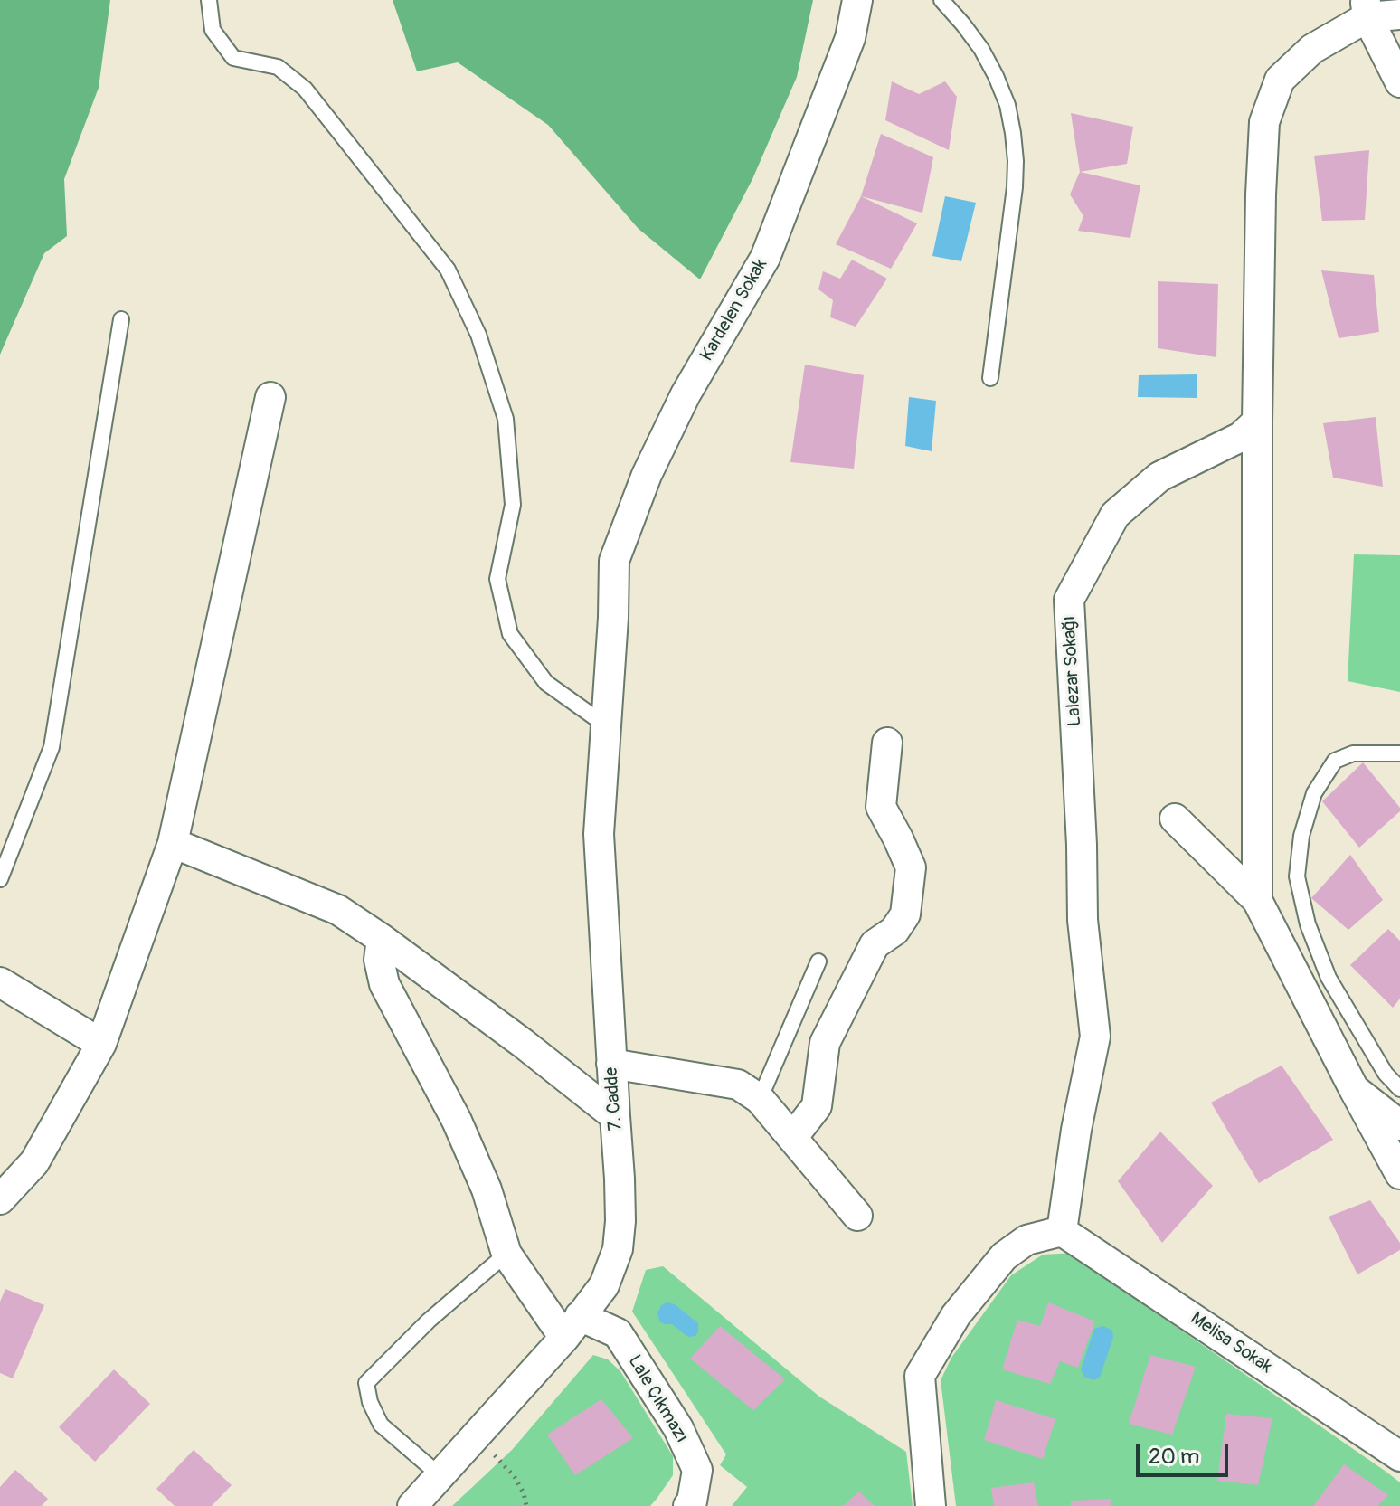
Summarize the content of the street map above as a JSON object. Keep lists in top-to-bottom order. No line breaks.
{"streets":{"street":["Kardelen Sokak","Lalezar Sokağı","7. Cadde","Melisa Sokak","Lale Çıkmazı"]},"crossings":[["Kardelen Sokak","7. Cadde"],["Lalezar Sokağı","Melisa Sokak"],["7. Cadde","Lale Çıkmazı"]],"scale_bar":"20 m"}
